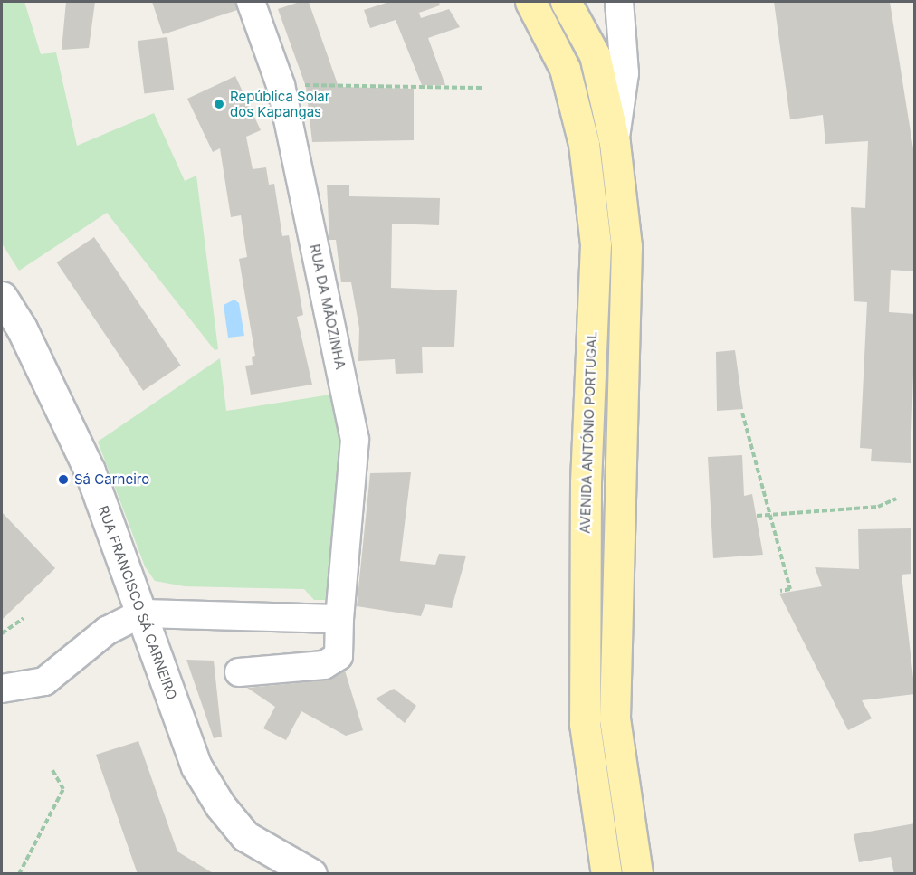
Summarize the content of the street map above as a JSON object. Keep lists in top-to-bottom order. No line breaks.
{"streets":{"main road":["AVENIDA ANTÓNIO PORTUGAL"],"street":["RUA DA MÃOZINHA","RUA FRANCISCO SÁ CARNEIRO"]},"places":["República Solar dos Kapangas","Sá Carneiro"]}
